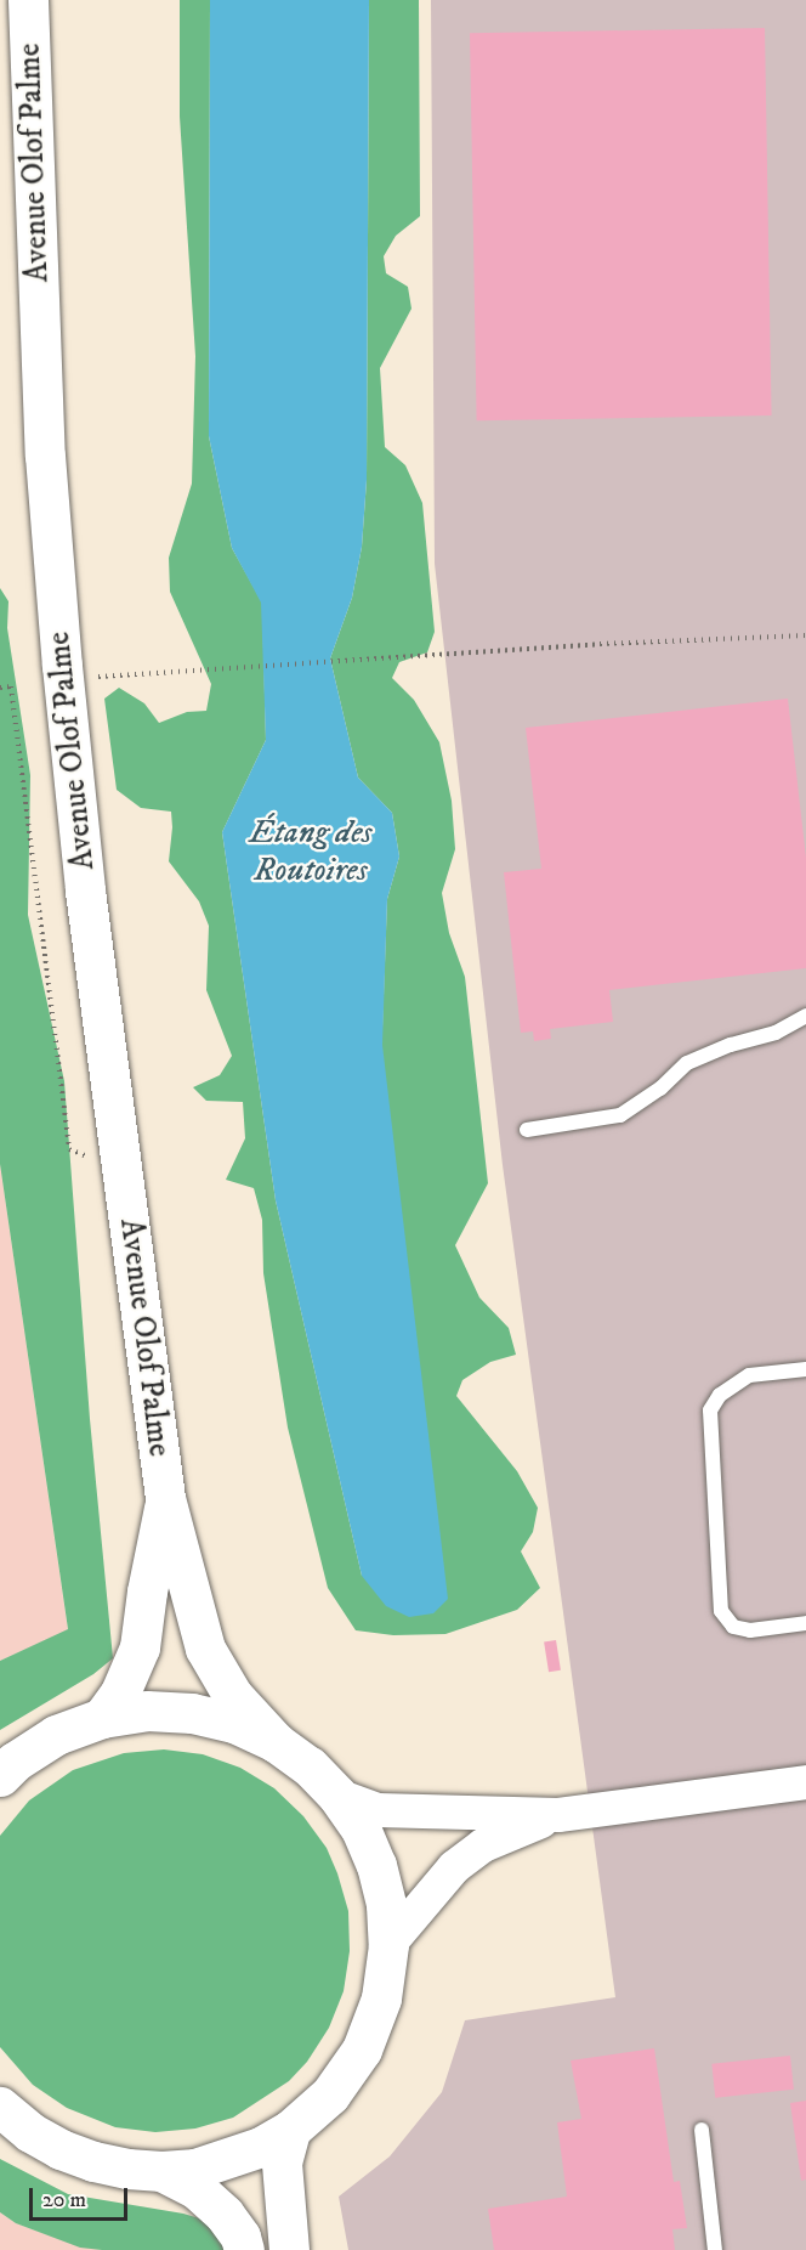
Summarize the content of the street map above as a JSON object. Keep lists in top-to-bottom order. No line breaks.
{"streets":{"main road":["Avenue Olof Palme"]},"water":["Étang des Routoires"],"scale_bar":"20 m"}
